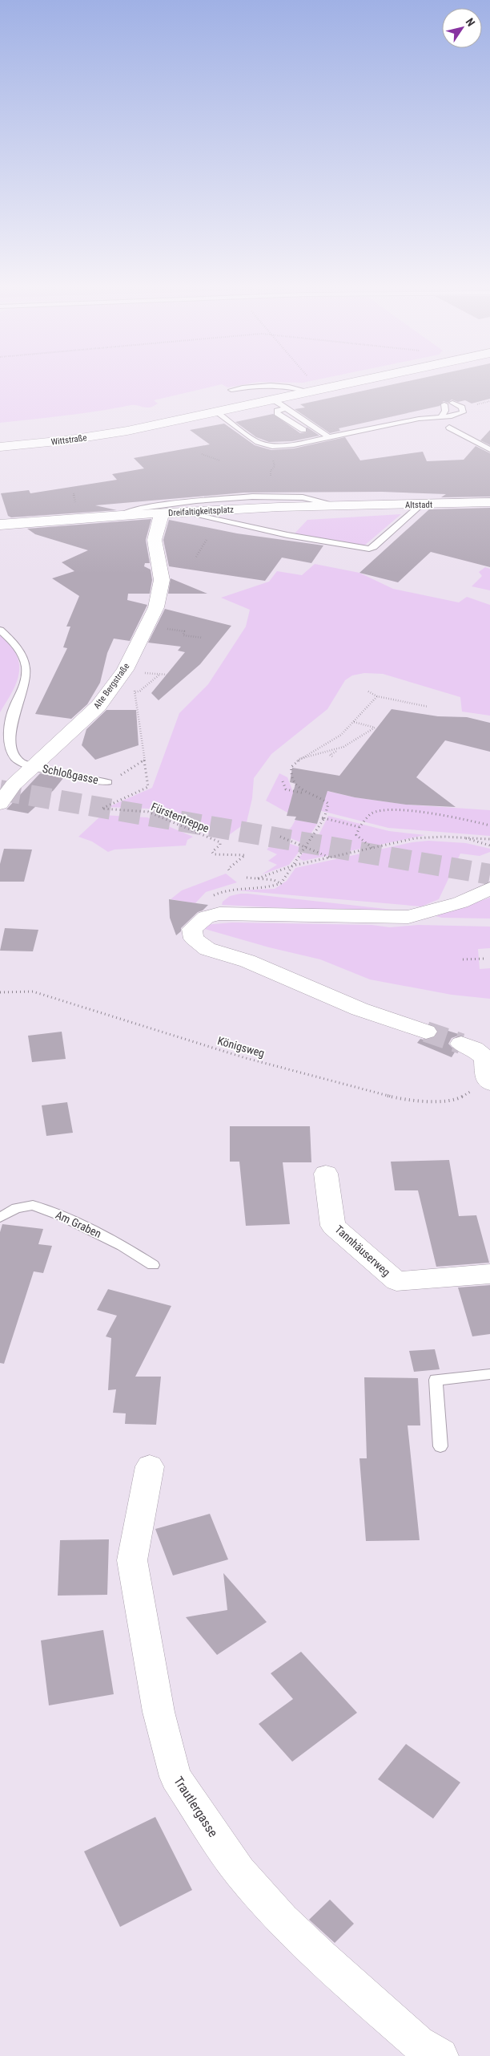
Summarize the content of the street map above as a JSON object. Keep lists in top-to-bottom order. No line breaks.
{"streets":{"street":["Wittstraße","Altstadt","Dreifaltigkeitsplatz","Alte Bergstraße","Tannhäuserweg","Trautlergasse"],"lane":["Schloßgasse","Am Graben"],"path":["Fürstentreppe","Königsweg"]},"crossings":[["Altstadt","Dreifaltigkeitsplatz"],["Dreifaltigkeitsplatz","Alte Bergstraße"],["Alte Bergstraße","Schloßgasse"]],"north":"top right"}
